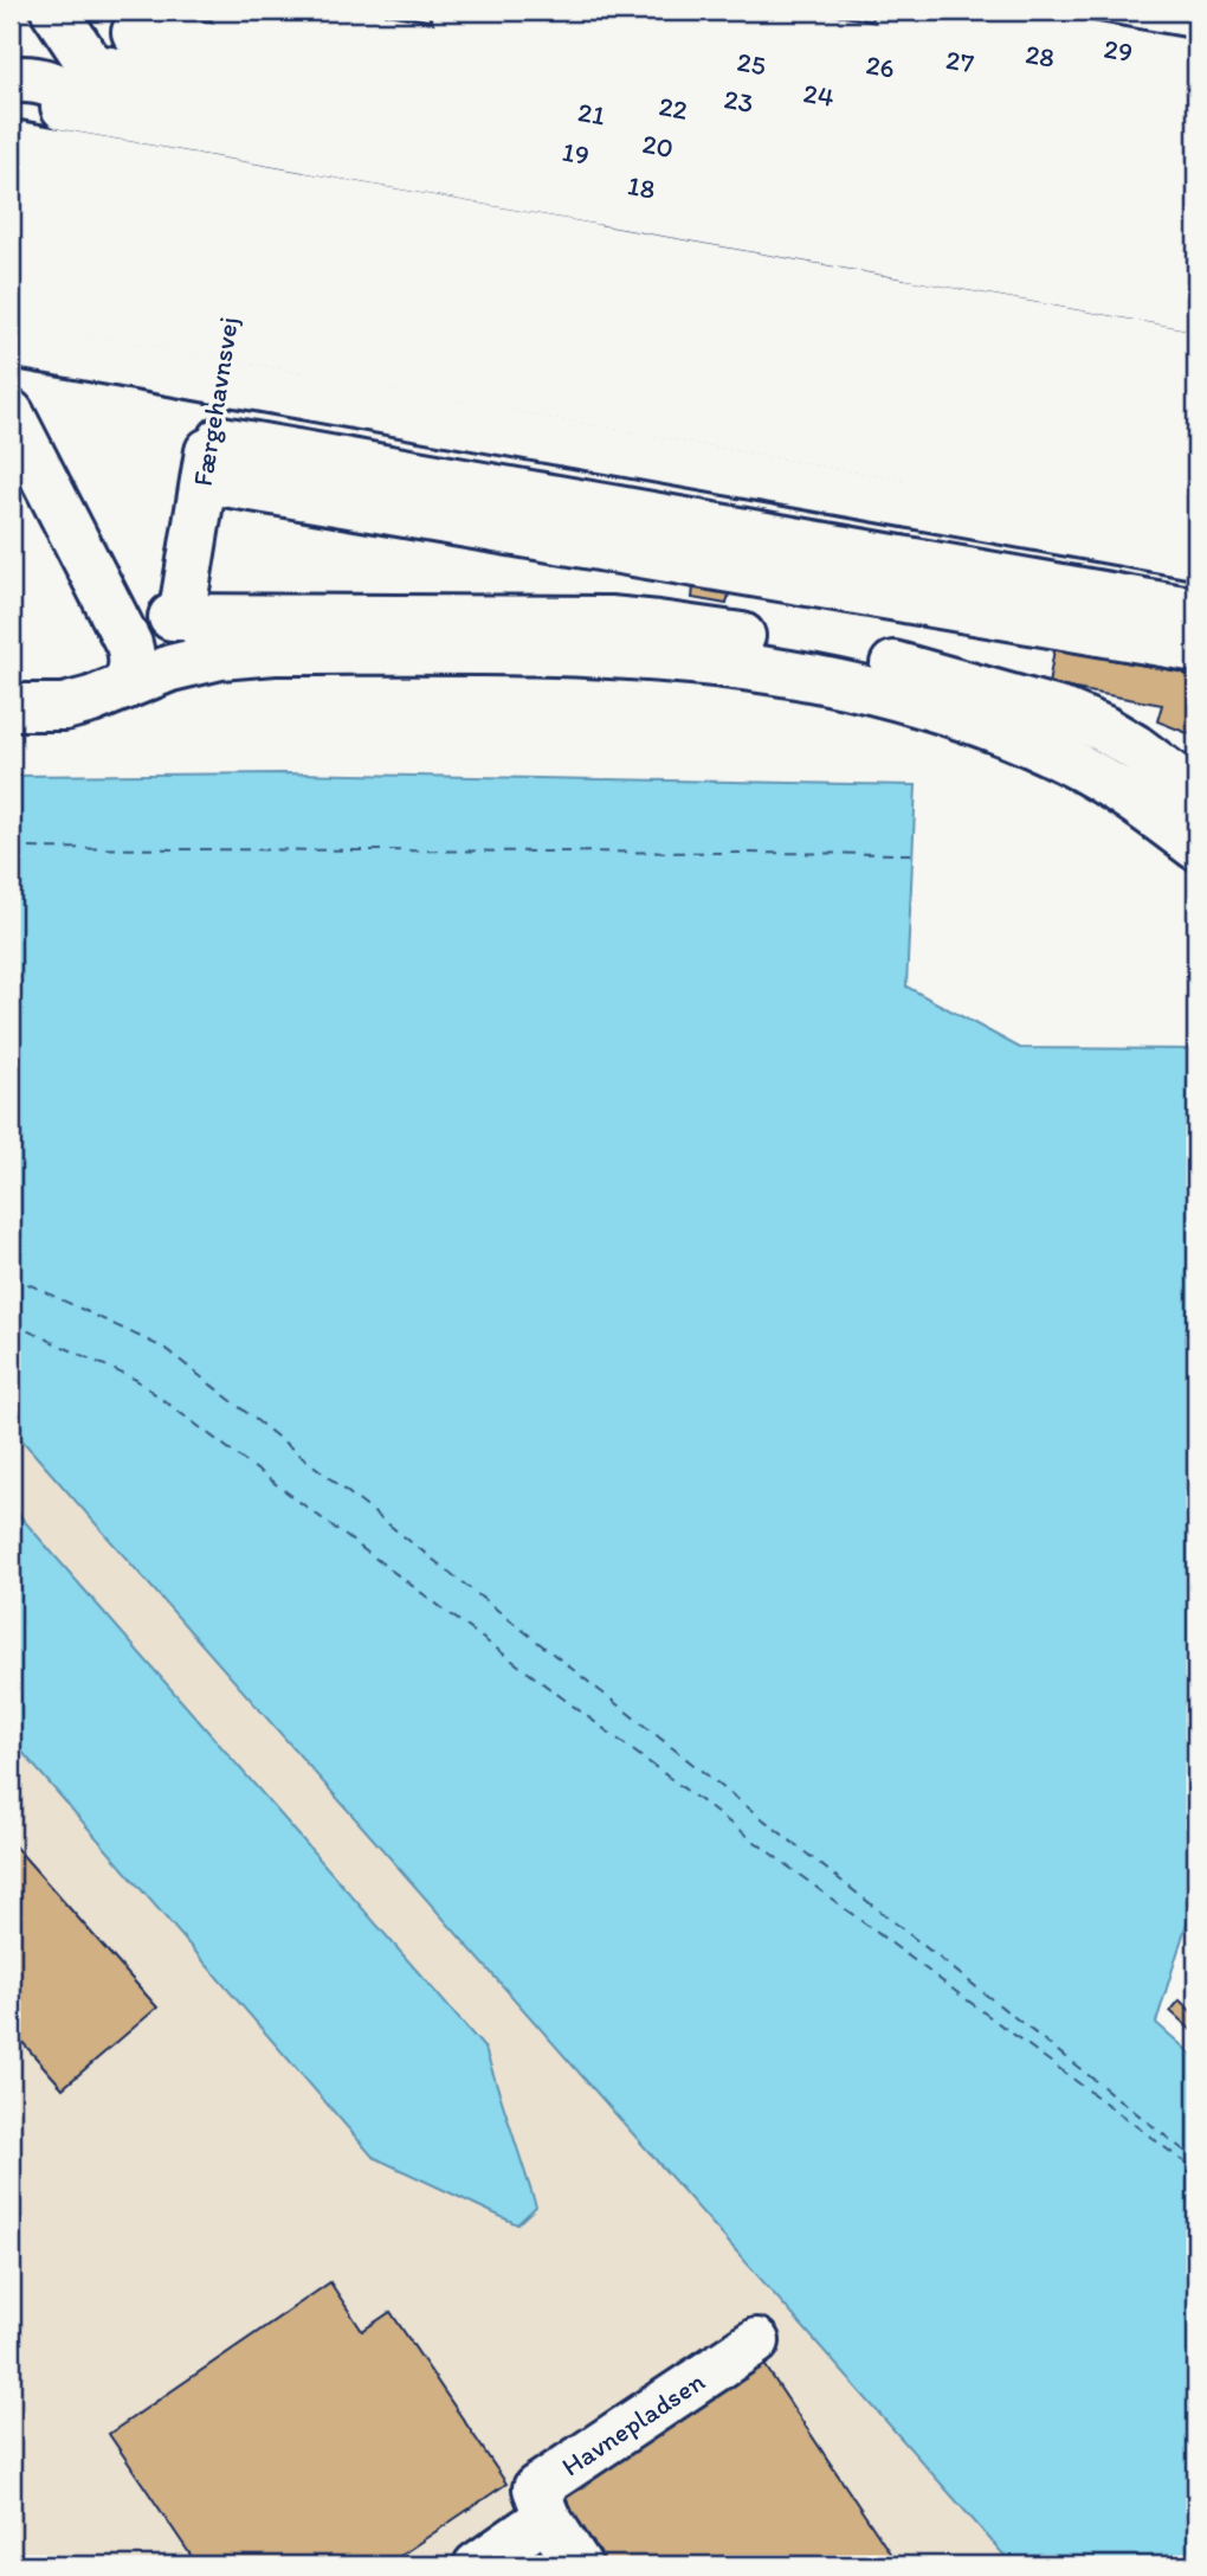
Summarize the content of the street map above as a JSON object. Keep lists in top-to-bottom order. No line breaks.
{"streets":{"street":["29","28","27","25","26","24","23","22","21","20","19","18","Færgehavnsvej","Havnepladsen"]},"crossings":[["22","21"],["22","20"],["22","19"],["22","18"],["22","Færgehavnsvej"],["21","20"],["21","19"],["21","18"],["21","Færgehavnsvej"],["20","19"],["20","18"],["20","Færgehavnsvej"],["19","18"],["19","Færgehavnsvej"],["18","Færgehavnsvej"]]}
